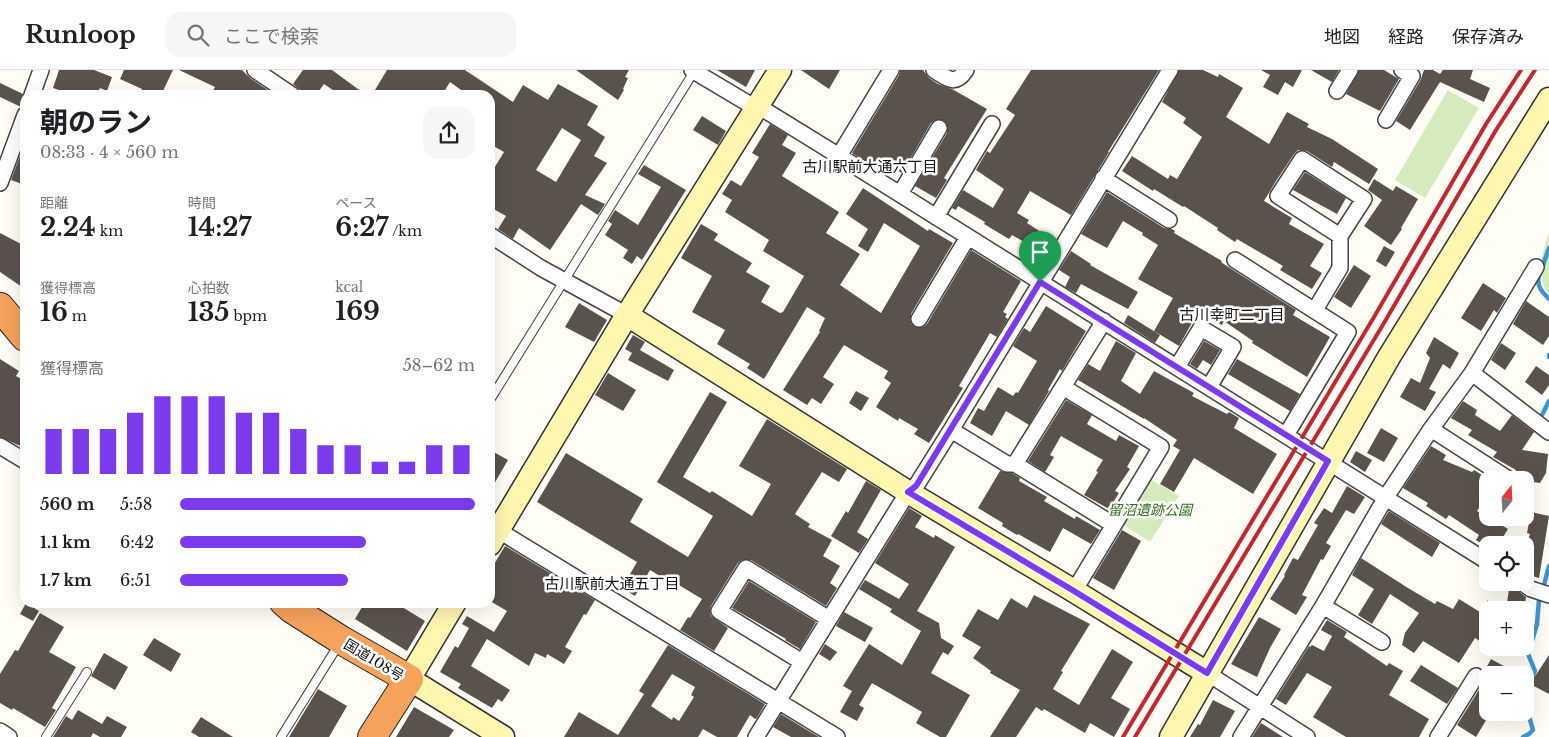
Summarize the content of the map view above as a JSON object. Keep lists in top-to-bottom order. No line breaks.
{"streets":{"highway":["国道108号"]},"districts":["古川駅前大通六丁目","古川幸町二丁目","古川駅前大通五丁目"],"parks":["留沼遺跡公園"],"north":"top","page":{"header":"Runloop","search":"ここで検索","nav":["地図","経路","保存済み"],"heading":["朝のラン","08:33 · 4 × 560 m"],"stats":[["距離","2.24 km"],["時間","14:27"],["ペース","6:27 /km"],["獲得標高","16 m"],["心拍数","135 bpm"],["kcal","169"]],"chart":["獲得標高","58–62 m"],"map_buttons":["+","−"],"list":[{"name":"560 m","note":"5:58"},{"name":"1.1 km","note":"6:42"},{"name":"1.7 km","note":"6:51"}]}}
